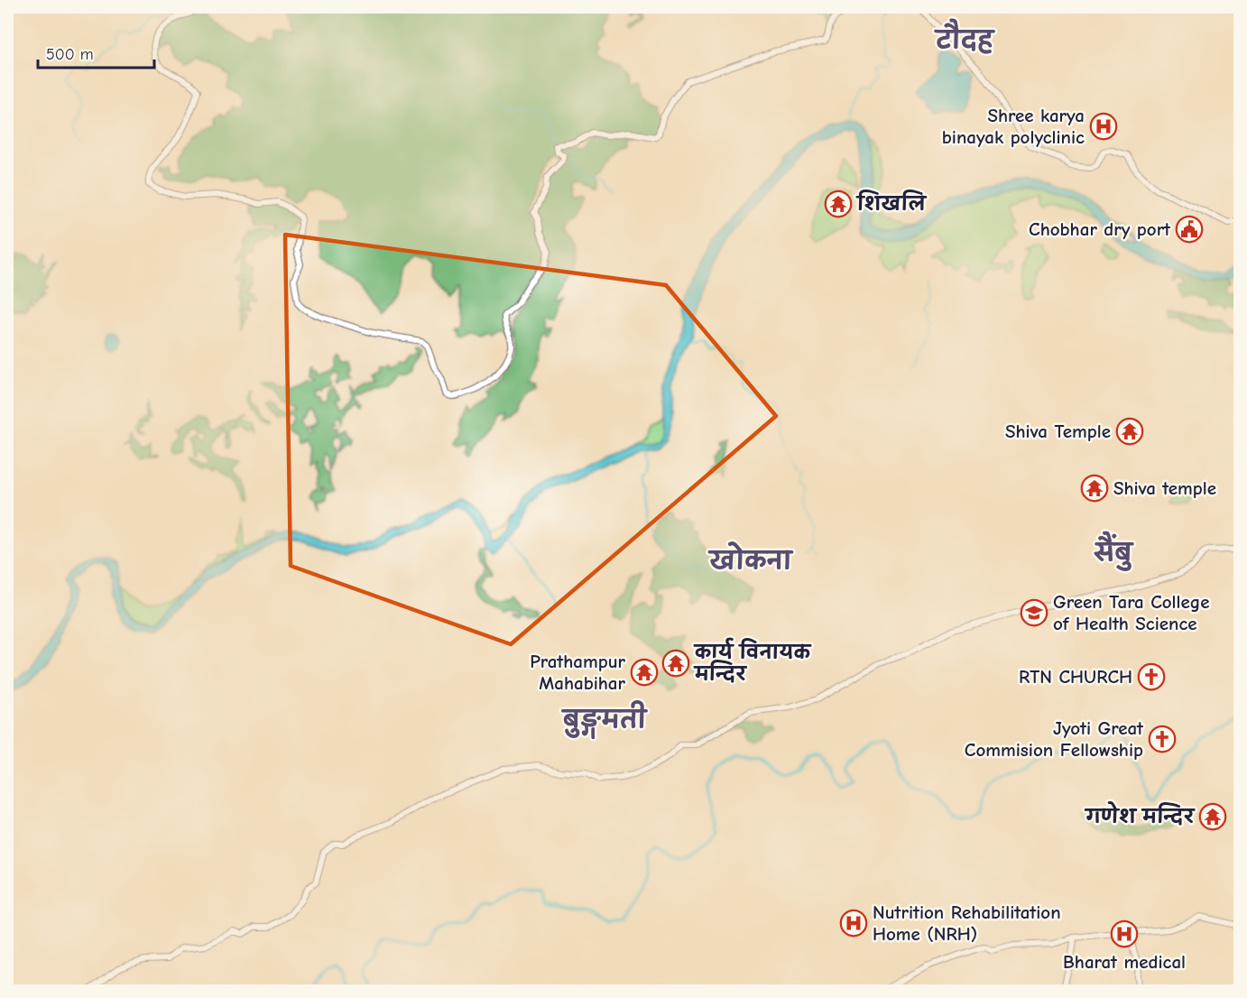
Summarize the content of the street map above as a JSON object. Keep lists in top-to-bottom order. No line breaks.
{"districts":["टौदह","सैंबु","खोकना","बुङ्गमती"],"places":{"hospital":["Shree karya binayak polyclinic","Nutrition Rehabilitation Home (NRH)","Bharat medical"],"temple":["शिखलि","Shiva Temple","Shiva temple","कार्य विनायक मन्दिर","Prathampur Mahabihar","गणेश मन्दिर"],"public building":["Chobhar dry port"],"school or university":["Green Tara College of Health Science"],"church":["RTN CHURCH","Jyoti Great Commision Fellowship"]},"scale_bar":"500 m"}
